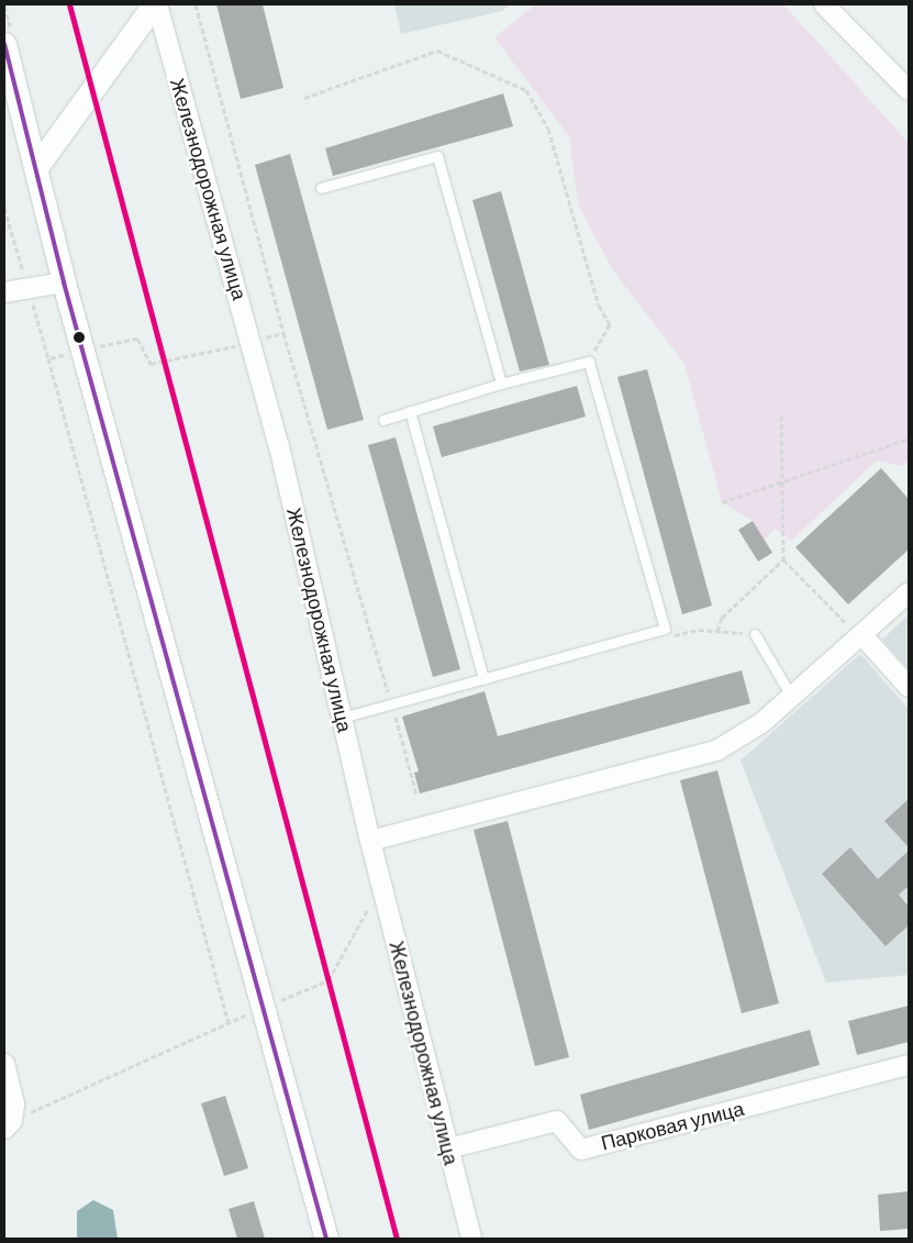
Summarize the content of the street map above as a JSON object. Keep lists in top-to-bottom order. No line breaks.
{"streets":{"street":["Железнодорожная улица","Парковая улица"]},"crossings":[["Железнодорожная улица","Парковая улица"]]}
